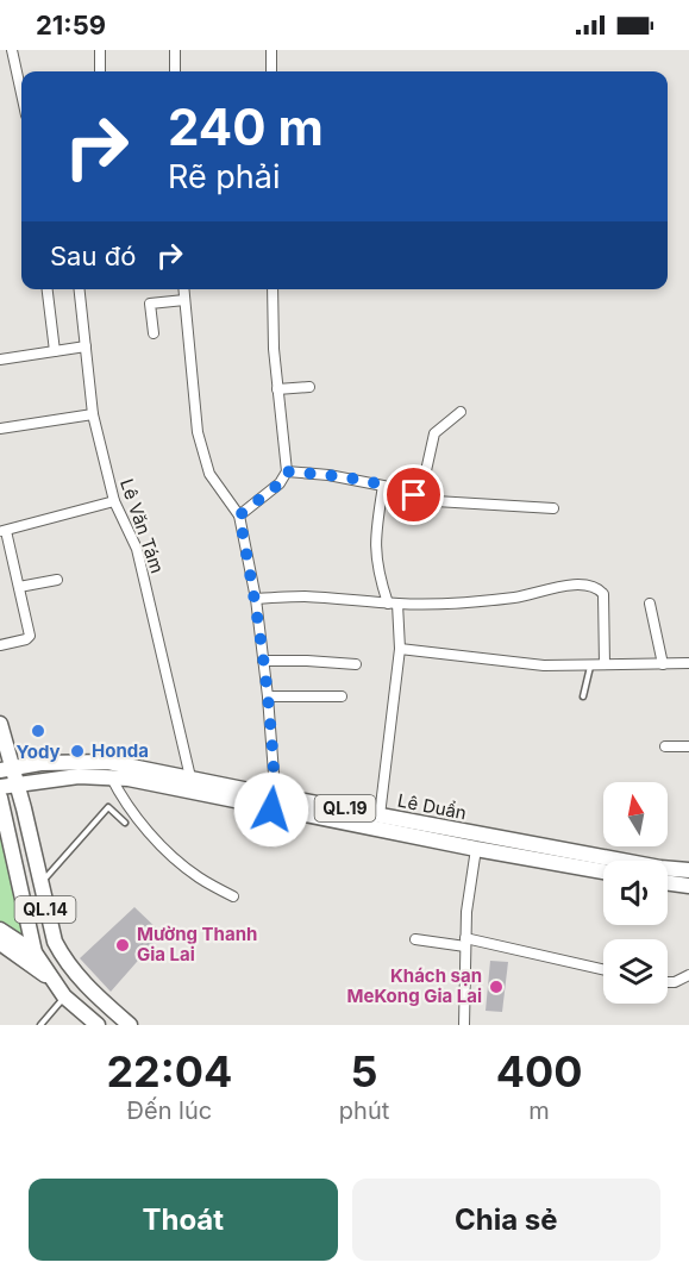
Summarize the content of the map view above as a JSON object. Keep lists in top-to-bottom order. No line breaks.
{"streets":{"main road":["Lê Duẩn","QL.19","QL.14"],"street":["Lê Văn Tám"]},"crossings":[["Lê Văn Tám","Lê Duẩn"],["Lê Duẩn","QL.14"]],"places":["Yody","Honda","Mường Thanh Gia Lai","Khách sạn MeKong Gia Lai"],"north":"top","page":{"status":"21:59","turn":["240 m","Rẽ phải"],"then":"Sau đó","eta":["22:04","Đến lúc","5","phút","400","m"],"buttons":["Thoát","Chia sẻ"]}}
